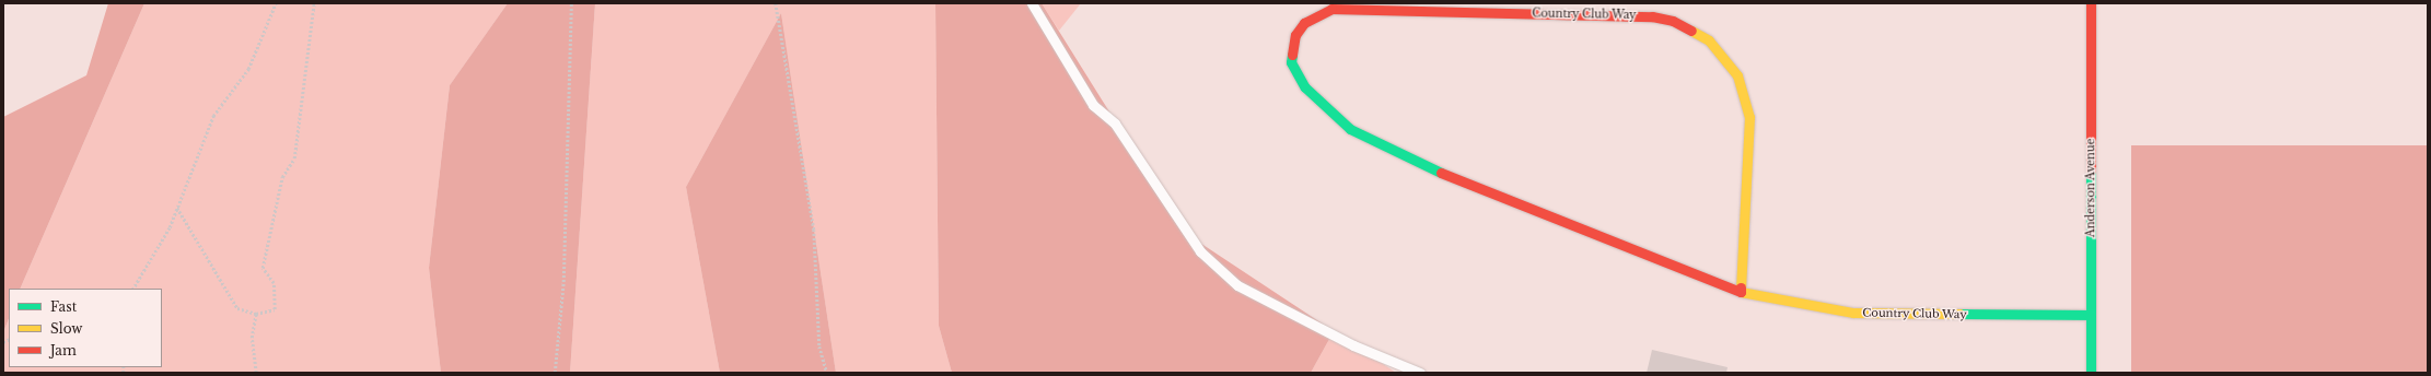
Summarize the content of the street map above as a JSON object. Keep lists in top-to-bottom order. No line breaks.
{"streets":{"street":["Country Club Way","Anderson Avenue"]},"crossings":[["Country Club Way","Anderson Avenue"]],"legend":["Fast","Slow","Jam"]}
